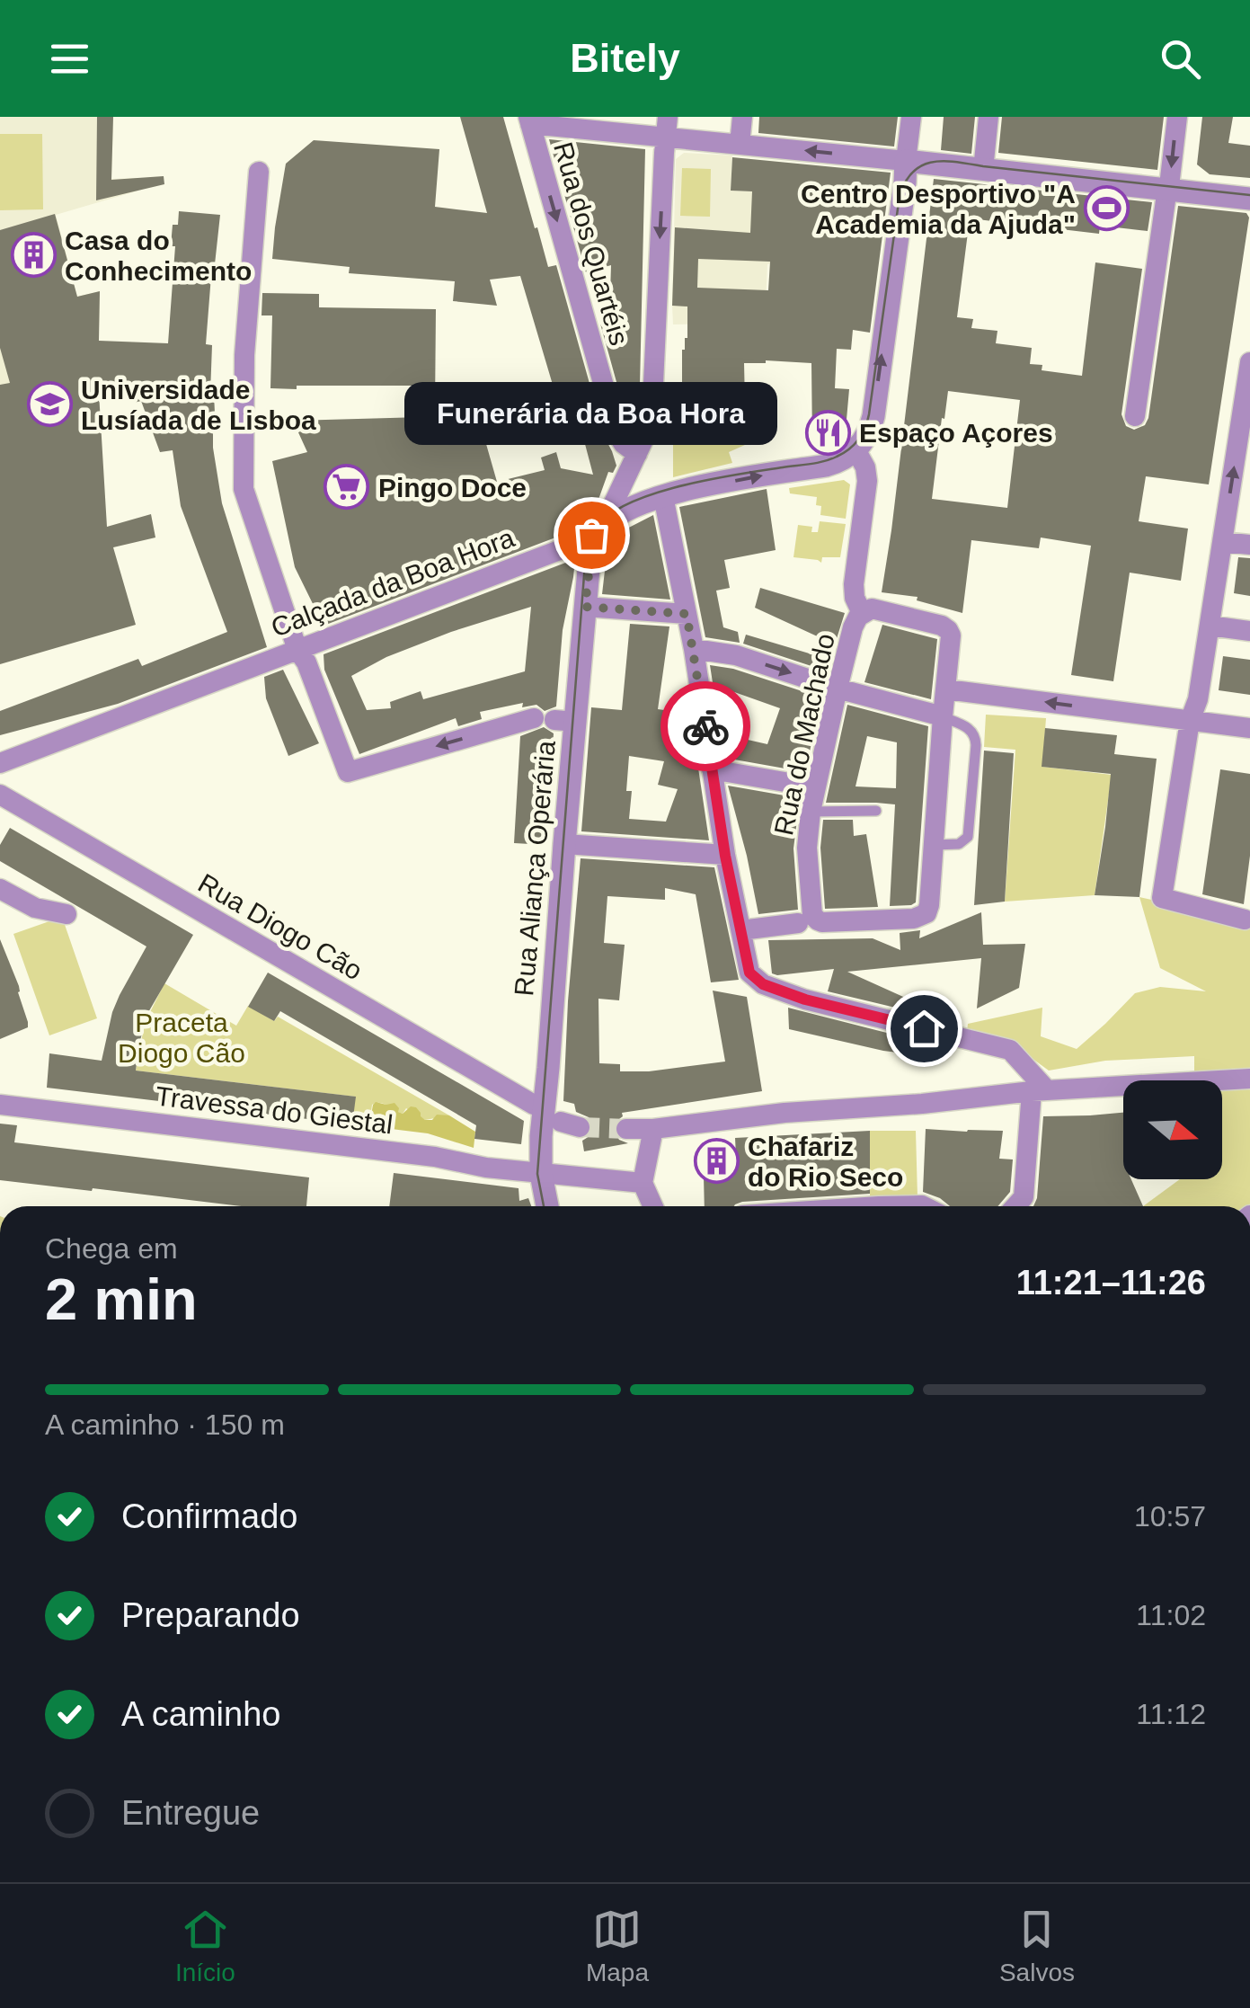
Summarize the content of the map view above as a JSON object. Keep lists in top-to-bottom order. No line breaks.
{"streets":{"street":["Rua dos Quartéis","Calçada da Boa Hora","Rua do Machado","Rua Aliança Operária","Rua Diogo Cão","Travessa do Giestal"]},"crossings":[["Calçada da Boa Hora","Rua Aliança Operária"],["Rua Aliança Operária","Travessa do Giestal"]],"parks":["Praceta Diogo Cão"],"places":{"sports":["Centro Desportivo \"A Academia da Ajuda\""],"building":["Casa do Conhecimento","Chafariz do Rio Seco"],"school or university":["Universidade Lusíada de Lisboa"],"restaurant":["Espaço Açores"],"supermarket":["Pingo Doce"],"other":["Funerária da Boa Hora"]},"north":"right","page":{"header":"Bitely","bubble":"Funerária da Boa Hora","heading":["2 min","Chega em","11:21–11:26"],"bar":"A caminho · 150 m","list":[["Confirmado","10:57"],["Preparando","11:02"],["A caminho","11:12"],"Entregue"],"tabs":["Início","Mapa","Salvos"]}}
